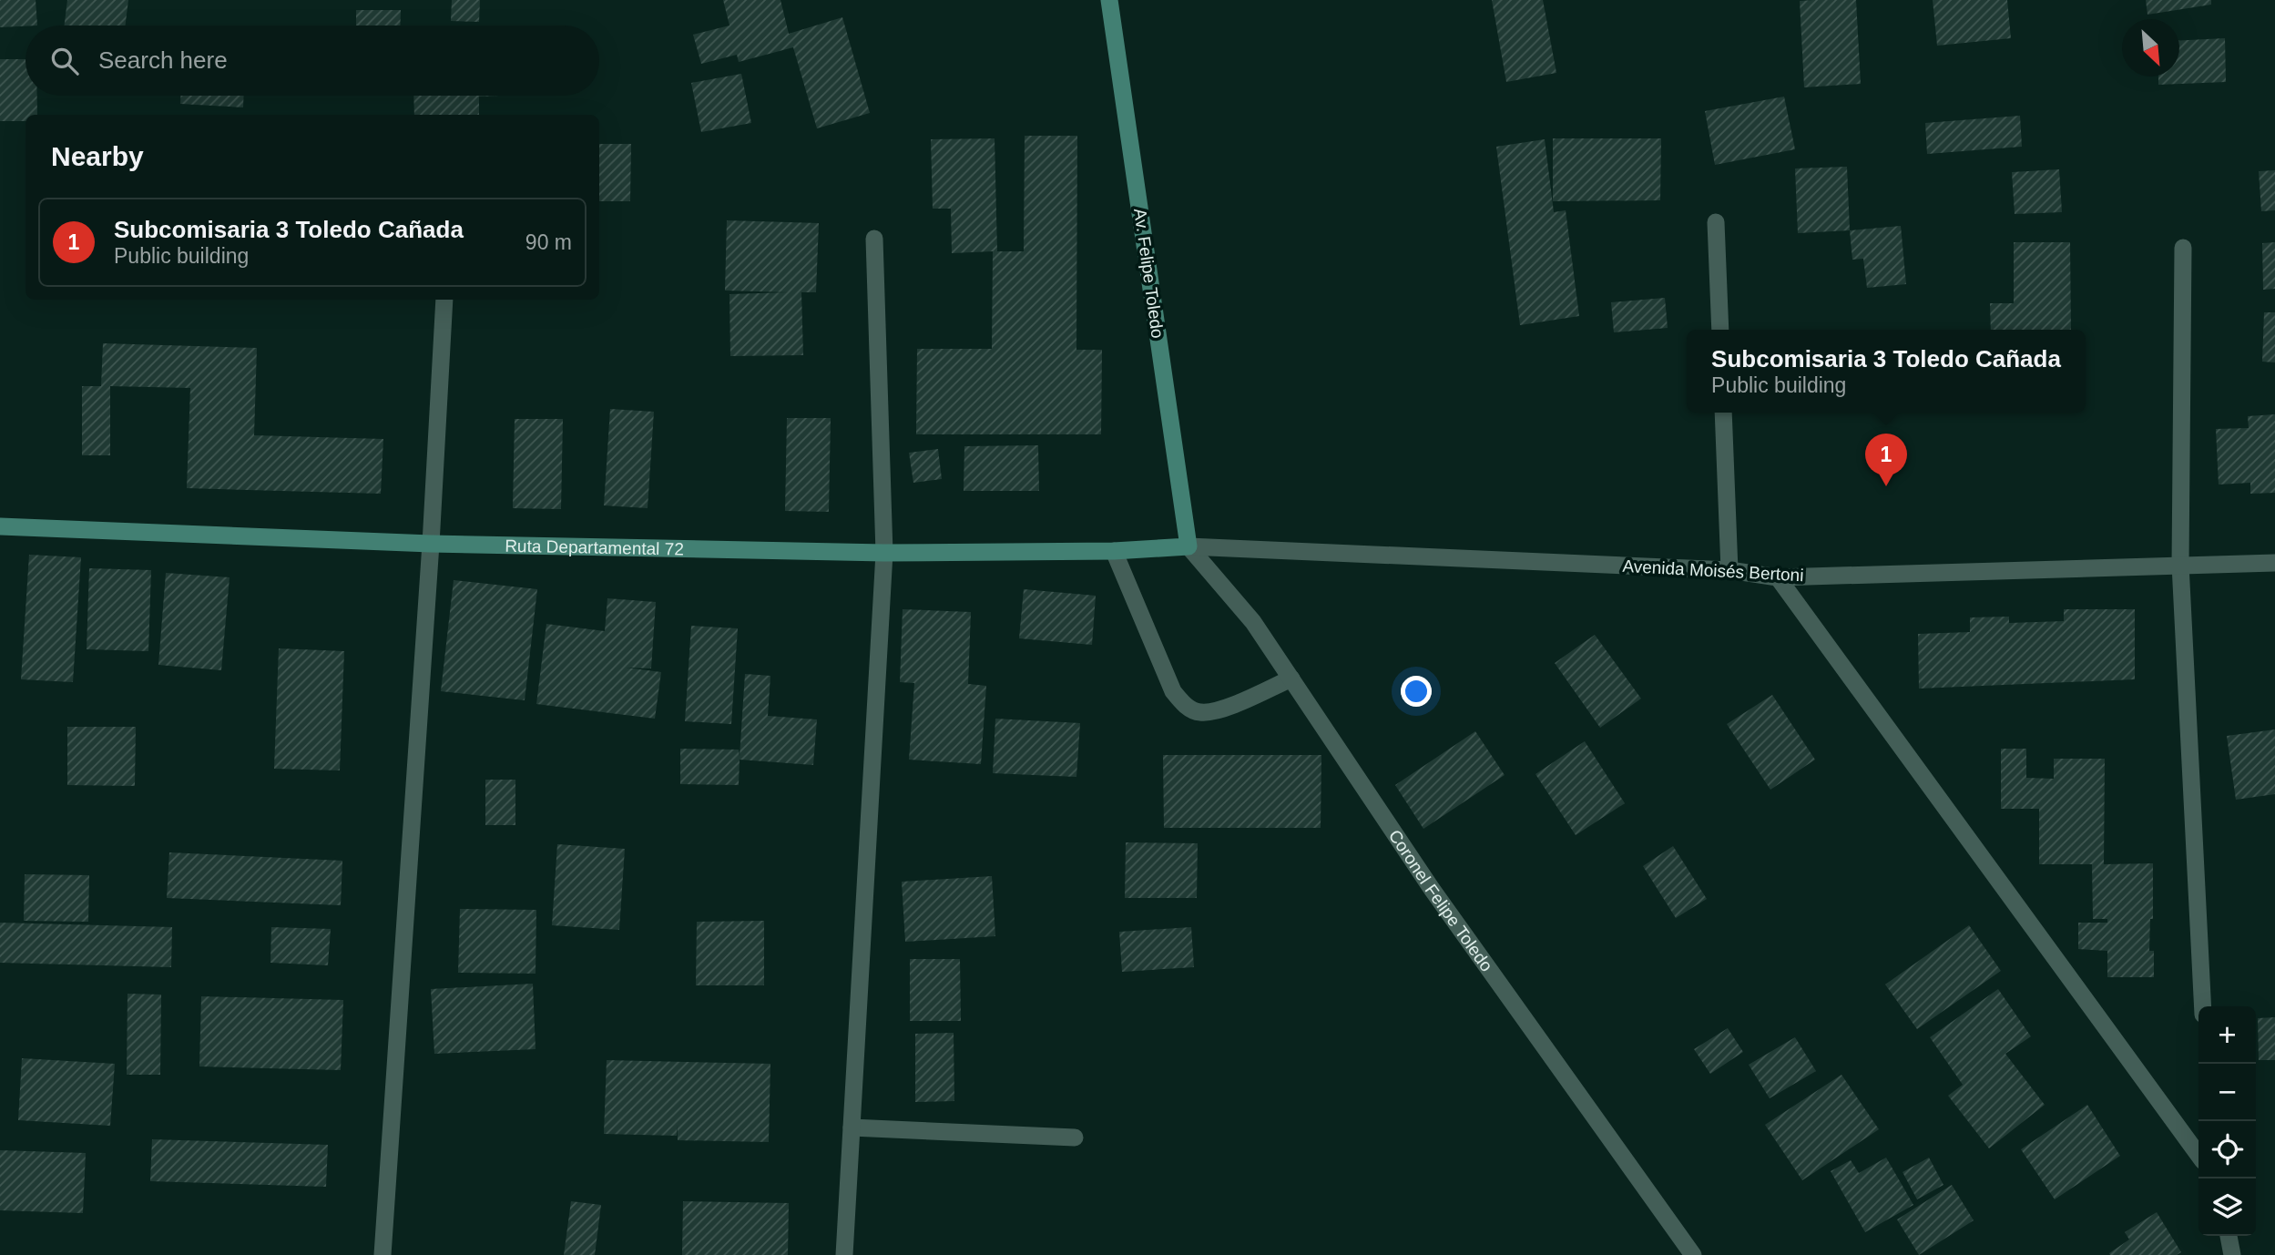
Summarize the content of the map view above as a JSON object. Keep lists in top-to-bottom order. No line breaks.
{"streets":{"main road":["Av. Felipe Toledo","Ruta Departamental 72"],"street":["Avenida Moisés Bertoni","Coronel Felipe Toledo"]},"crossings":[["Av. Felipe Toledo","Ruta Departamental 72"],["Av. Felipe Toledo","Avenida Moisés Bertoni"],["Av. Felipe Toledo","Coronel Felipe Toledo"],["Ruta Departamental 72","Avenida Moisés Bertoni"],["Ruta Departamental 72","Coronel Felipe Toledo"],["Avenida Moisés Bertoni","Coronel Felipe Toledo"]],"north":"bottom right","page":{"search":"Search here","heading":"Nearby","list":[{"mark":"1","name":"Subcomisaria 3 Toledo Cañada","note":"Public building","value":"90 m"}],"popup":["Subcomisaria 3 Toledo Cañada","Public building"],"pins":"1","map_buttons":["+","−"]}}
